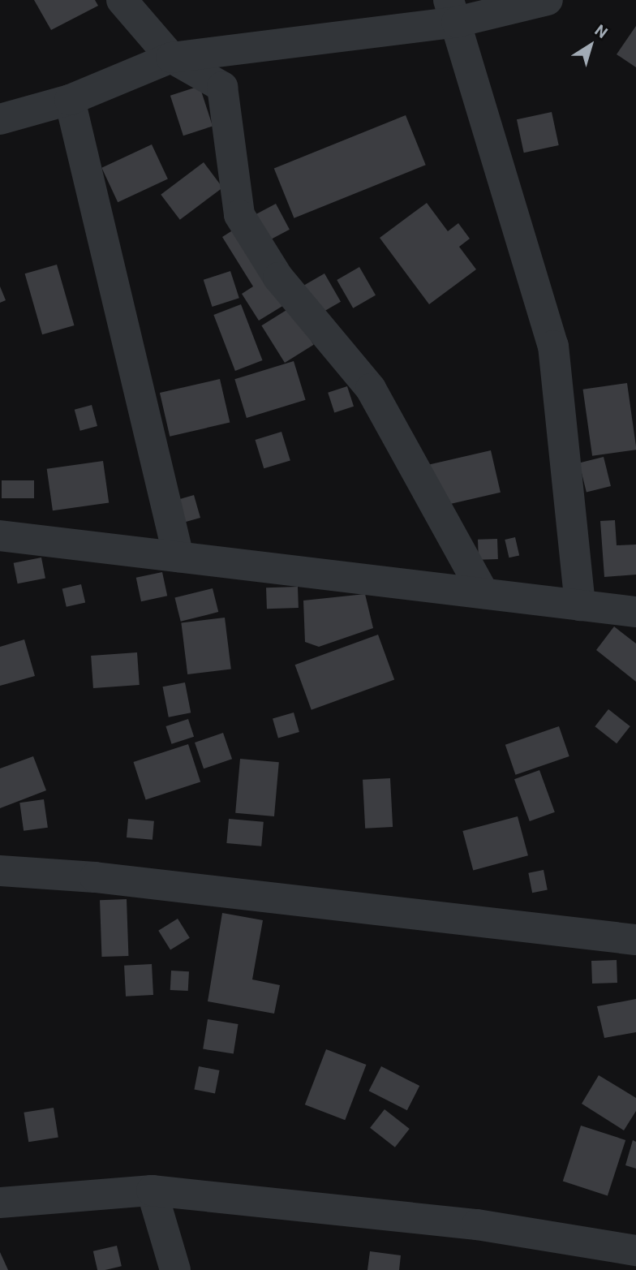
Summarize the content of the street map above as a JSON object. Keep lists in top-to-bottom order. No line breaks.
{"north":"top right"}
